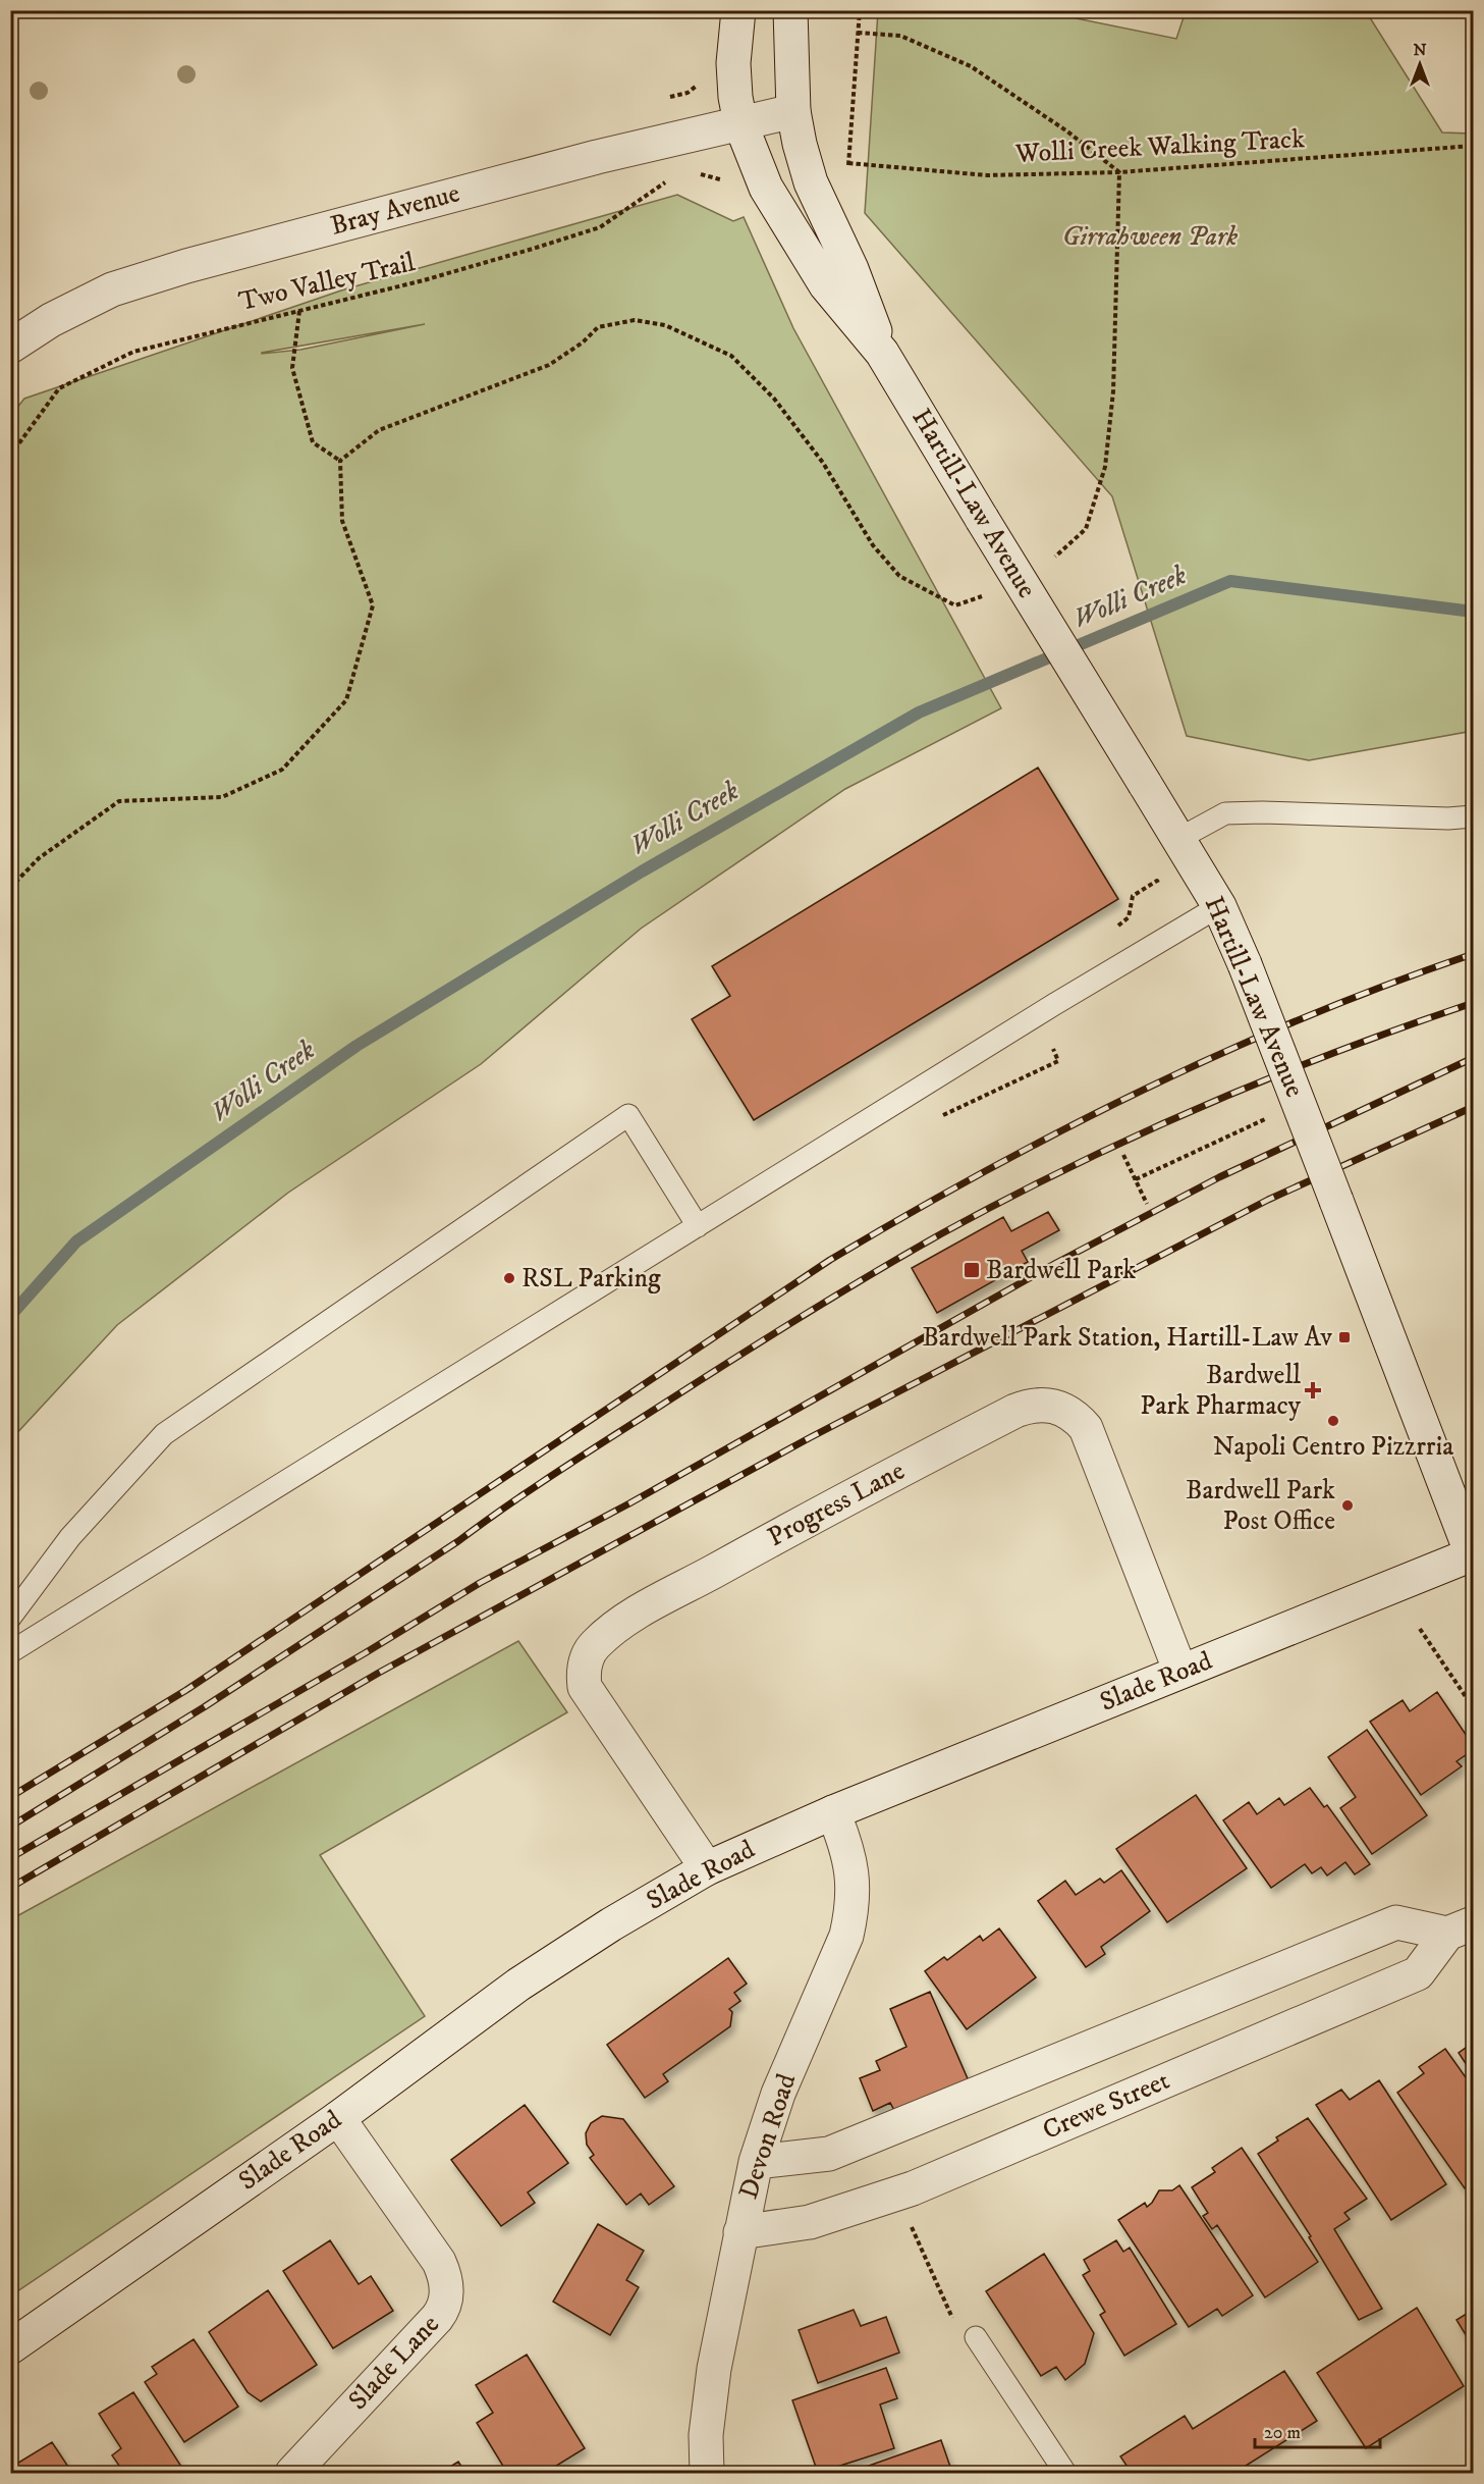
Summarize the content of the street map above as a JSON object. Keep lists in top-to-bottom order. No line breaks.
{"streets":{"street":["Bray Avenue","Hartill-Law Avenue","Progress Lane","Slade Road","Crewe Street","Devon Road","Slade Lane"],"path":["Wolli Creek Walking Track","Two Valley Trail"]},"crossings":[["Bray Avenue","Hartill-Law Avenue"],["Hartill-Law Avenue","Slade Road"],["Progress Lane","Slade Road"],["Slade Road","Devon Road"],["Slade Road","Slade Lane"],["Crewe Street","Devon Road"]],"water":["Wolli Creek"],"parks":["Girrahween Park"],"places":{"transit":["Bardwell Park","Bardwell Park Station, Hartill-Law Av"],"other":["RSL Parking","Napoli Centro Pizzrria","Bardwell Park Post Office"],"health":["Bardwell Park Pharmacy"]},"scale_bar":"20 m","north":"top"}
